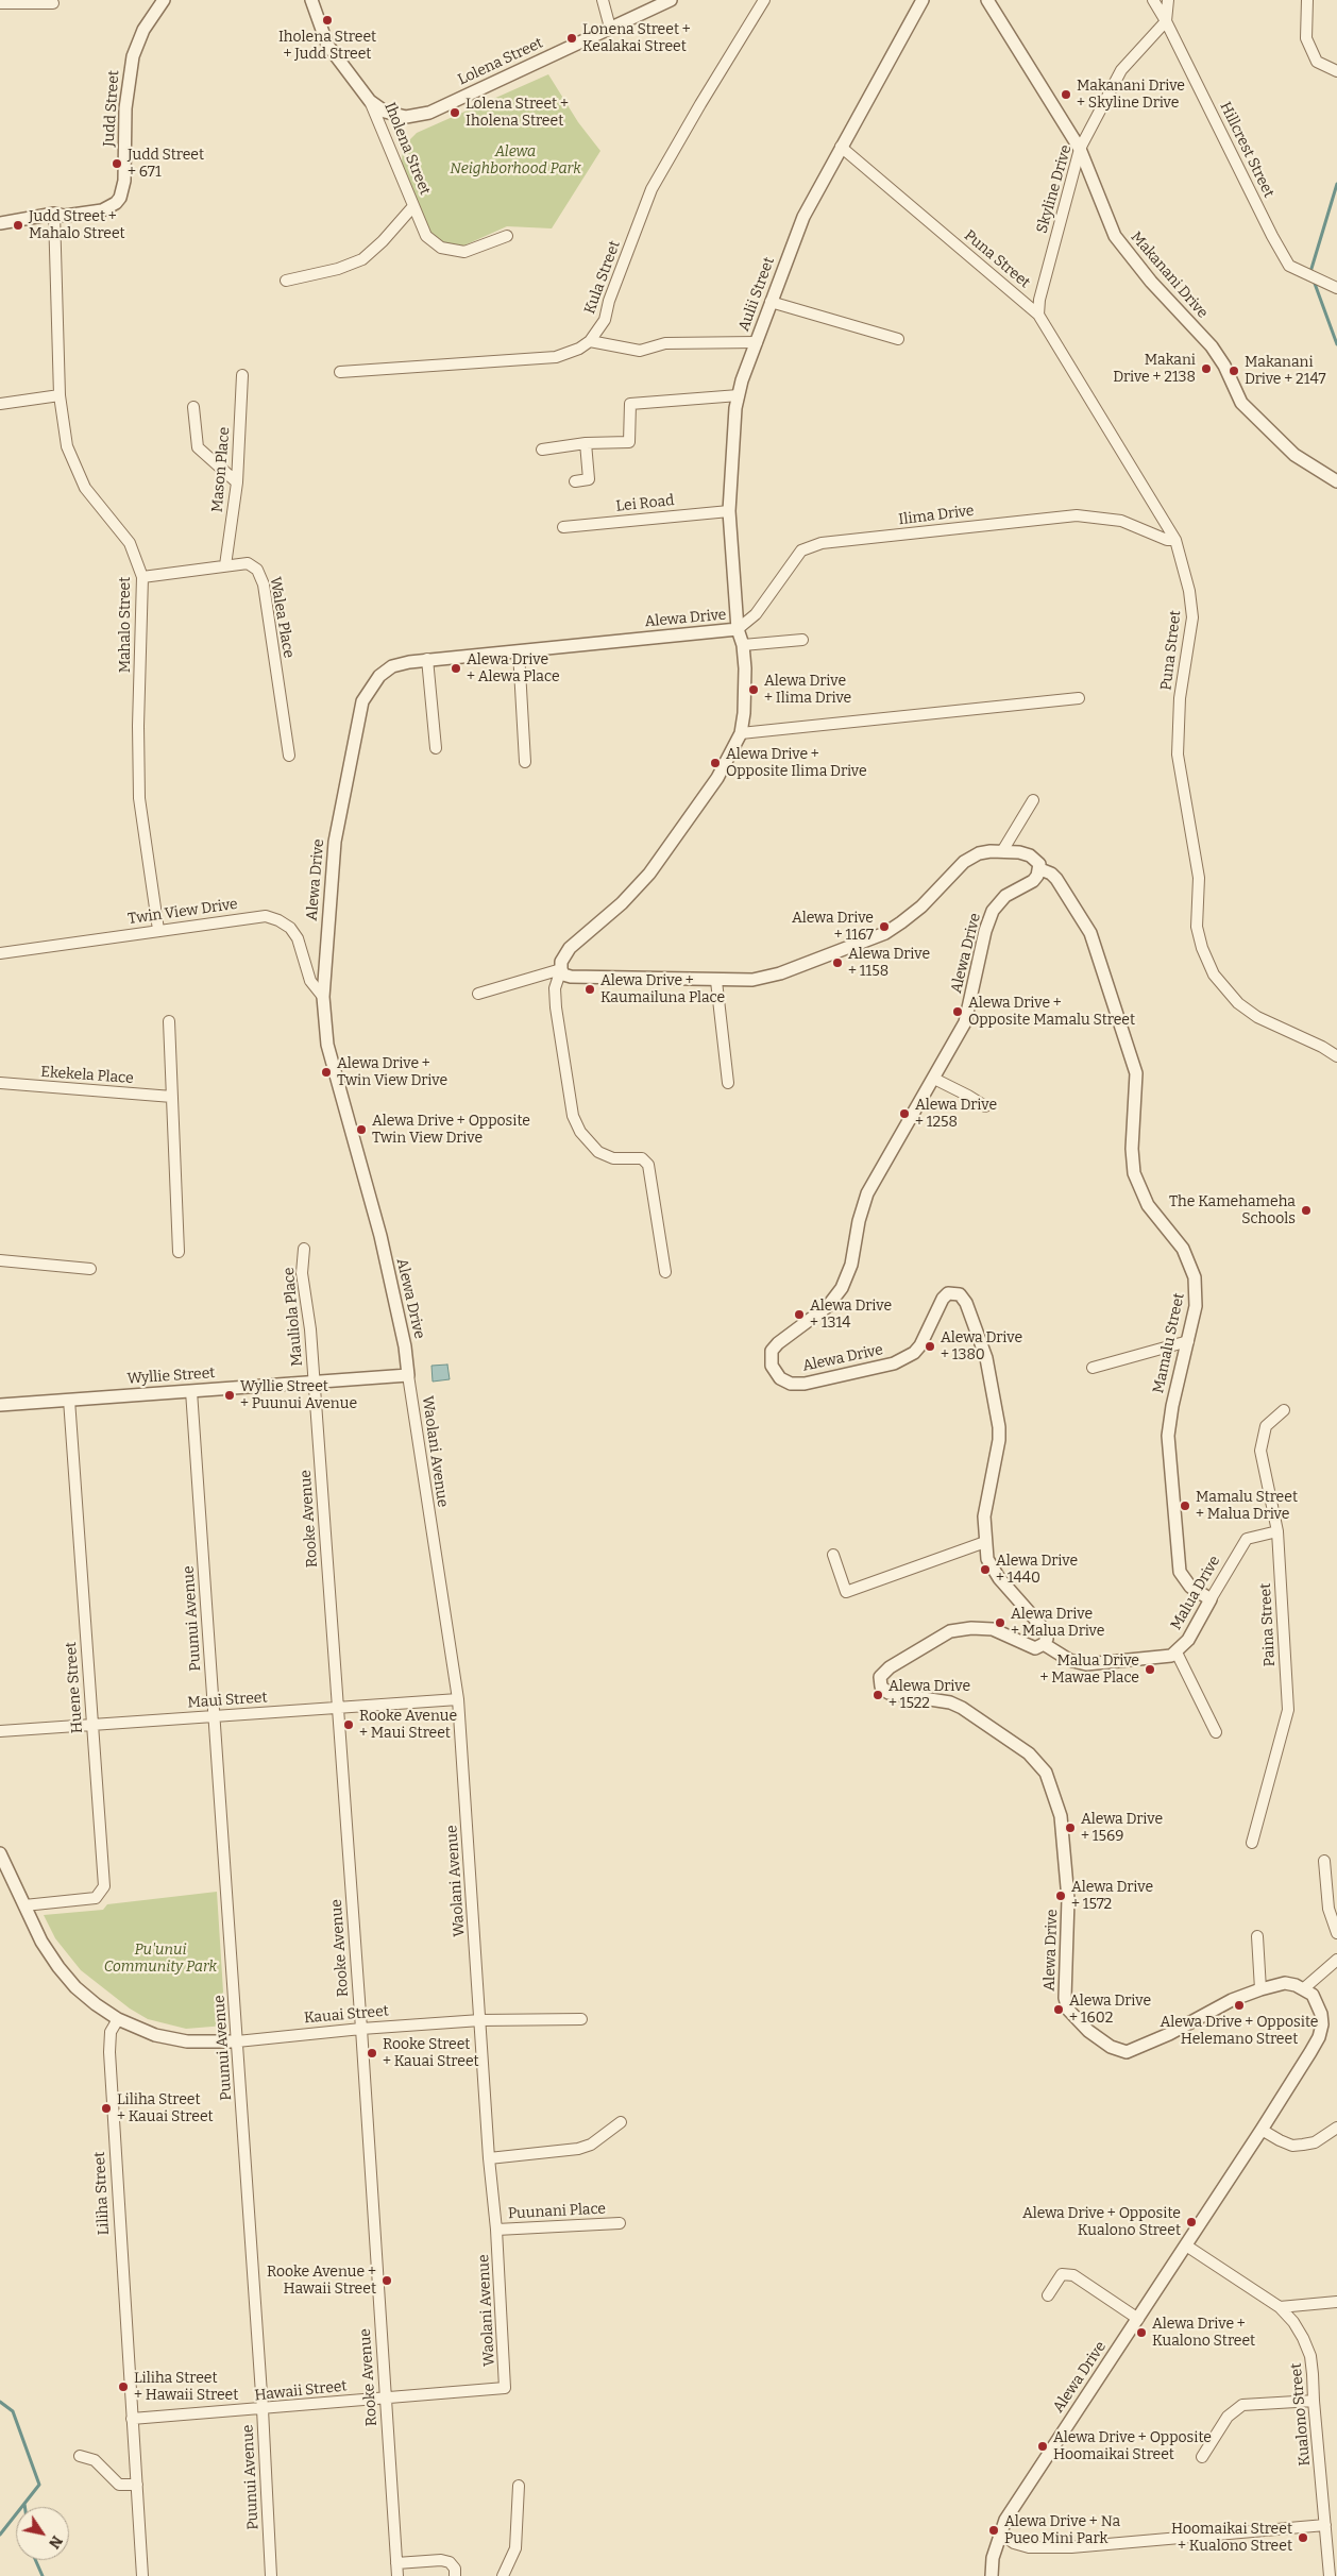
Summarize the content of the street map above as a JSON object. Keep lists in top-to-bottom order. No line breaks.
{"streets":{"street":["Lolena Street","Judd Street","Iholena Street","Hillcrest Street","Skyline Drive","Puna Street","Makanani Drive","Kula Street","Aulii Street","Mason Place","Lei Road","Ilima Drive","Walea Place","Alewa Drive","Mahalo Street","Twin View Drive","Ekekela Place","Mauliola Place","Mamalu Street","Wyllie Street","Waolani Avenue","Rooke Avenue","Malua Drive","Puunui Avenue","Paina Street","Huene Street","Maui Street","Kauai Street","Liliha Street","Puunani Place","Hawaii Street","Kualono Street"]},"crossings":[["Lolena Street","Iholena Street"],["Judd Street","Mahalo Street"],["Hillcrest Street","Skyline Drive"],["Skyline Drive","Puna Street"],["Skyline Drive","Makanani Drive"],["Puna Street","Aulii Street"],["Puna Street","Ilima Drive"],["Aulii Street","Lei Road"],["Aulii Street","Ilima Drive"],["Aulii Street","Alewa Drive"],["Mason Place","Walea Place"],["Ilima Drive","Alewa Drive"],["Walea Place","Mahalo Street"],["Alewa Drive","Twin View Drive"],["Alewa Drive","Mamalu Street"],["Alewa Drive","Wyllie Street"],["Alewa Drive","Waolani Avenue"],["Alewa Drive","Malua Drive"],["Alewa Drive","Kualono Street"],["Mahalo Street","Twin View Drive"],["Mauliola Place","Wyllie Street"],["Mauliola Place","Rooke Avenue"],["Mamalu Street","Malua Drive"],["Wyllie Street","Waolani Avenue"],["Wyllie Street","Rooke Avenue"],["Wyllie Street","Puunui Avenue"],["Wyllie Street","Huene Street"],["Waolani Avenue","Maui Street"],["Waolani Avenue","Kauai Street"],["Waolani Avenue","Puunani Place"],["Waolani Avenue","Hawaii Street"],["Rooke Avenue","Maui Street"],["Rooke Avenue","Kauai Street"],["Rooke Avenue","Hawaii Street"],["Malua Drive","Paina Street"],["Puunui Avenue","Maui Street"],["Puunui Avenue","Kauai Street"],["Puunui Avenue","Hawaii Street"],["Huene Street","Maui Street"],["Kauai Street","Liliha Street"],["Liliha Street","Hawaii Street"]],"parks":["Alewa Neighborhood Park","Pu'unui Community Park"],"places":["Iholena Street + Judd Street","Lonena Street + Kealakai Street","Makanani Drive + Skyline Drive","Lolena Street + Iholena Street","Judd Street + 671","Judd Street + Mahalo Street","Makani Drive + 2138","Makanani Drive + 2147","Alewa Drive + Alewa Place","Alewa Drive + Ilima Drive","Alewa Drive + Opposite Ilima Drive","Alewa Drive + 1167","Alewa Drive + 1158","Alewa Drive + Kaumailuna Place","Alewa Drive + Opposite Mamalu Street","Alewa Drive + Twin View Drive","Alewa Drive + 1258","Alewa Drive + Opposite Twin View Drive","The Kamehameha Schools","Alewa Drive + 1314","Alewa Drive + 1380","Wyllie Street + Puunui Avenue","Mamalu Street + Malua Drive","Alewa Drive + 1440","Alewa Drive + Malua Drive","Malua Drive + Mawae Place","Alewa Drive + 1522","Rooke Avenue + Maui Street","Alewa Drive + 1569","Alewa Drive + 1572","Alewa Drive + Opposite Helemano Street","Alewa Drive + 1602","Rooke Street + Kauai Street","Liliha Street + Kauai Street","Alewa Drive + Opposite Kualono Street","Rooke Avenue + Hawaii Street","Alewa Drive + Kualono Street","Liliha Street + Hawaii Street","Alewa Drive + Opposite Hoomaikai Street","Alewa Drive + Na Pueo Mini Park","Hoomaikai Street + Kualono Street"],"north":"bottom right"}
